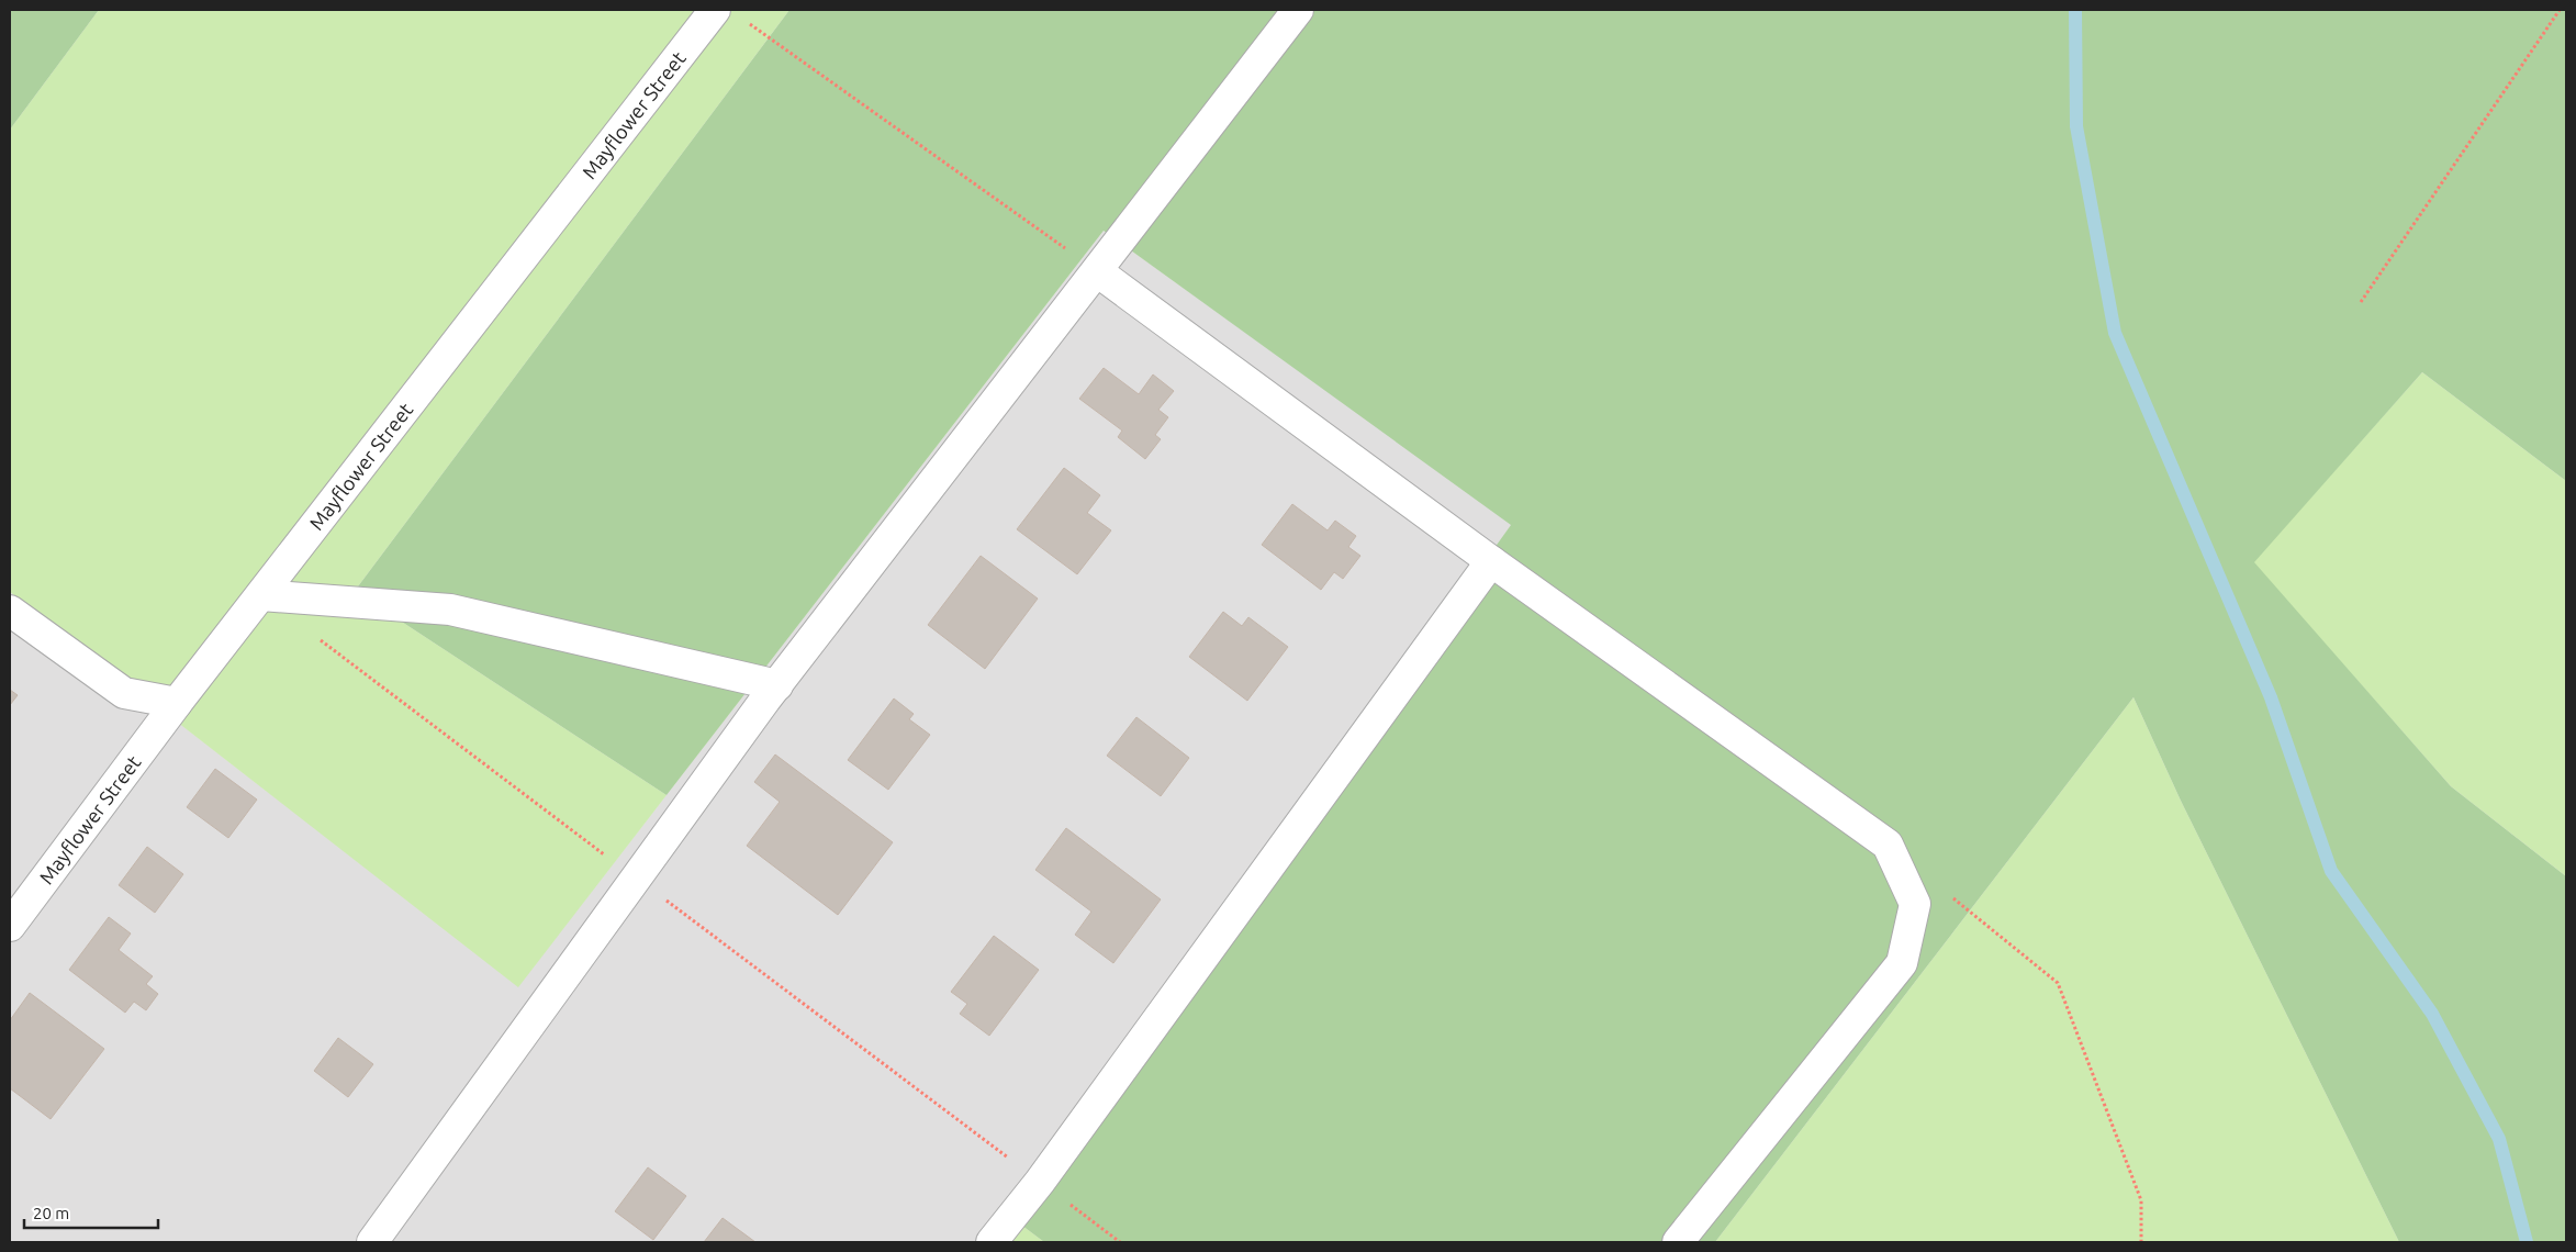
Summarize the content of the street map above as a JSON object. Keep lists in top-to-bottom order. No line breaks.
{"streets":{"street":["Mayflower Street"]},"scale_bar":"20 m"}
